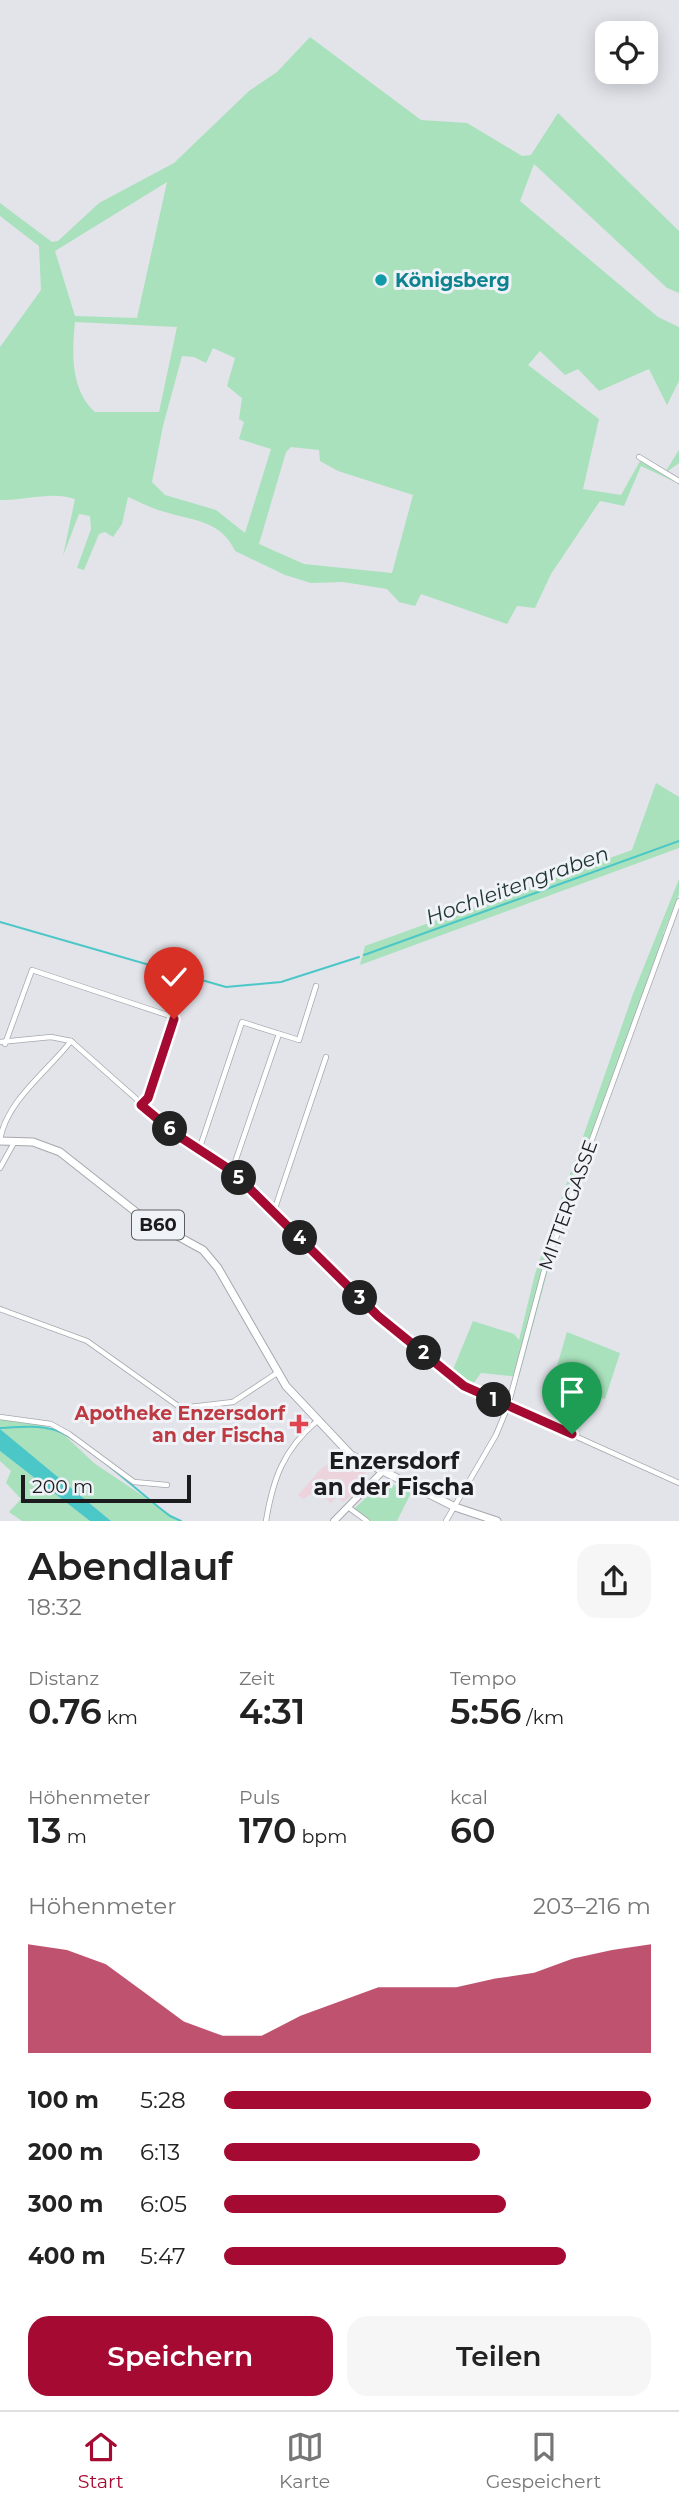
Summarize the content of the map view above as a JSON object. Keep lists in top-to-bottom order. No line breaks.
{"streets":{"main road":["B60"],"street":["MITTERGASSE"]},"crossings":[["MITTERGASSE","B60"]],"districts":["Enzersdorf an der Fischa"],"water":["Hochleitengraben"],"places":{"other":["Königsberg"],"health":["Apotheke Enzersdorf an der Fischa"]},"scale_bar":"200 m","page":{"pins":["6","5","4","3","2","1"],"scale":"200 m","heading":["Abendlauf","18:32"],"stats":[["Distanz","0.76 km"],["Zeit","4:31"],["Tempo","5:56 /km"],["Höhenmeter","13 m"],["Puls","170 bpm"],["kcal","60"]],"chart":["Höhenmeter","203–216 m"],"list":[{"name":"100 m","note":"5:28"},{"name":"200 m","note":"6:13"},{"name":"300 m","note":"6:05"},{"name":"400 m","note":"5:47"}],"buttons":["Speichern","Teilen"],"tabs":["Start","Karte","Gespeichert"]}}
